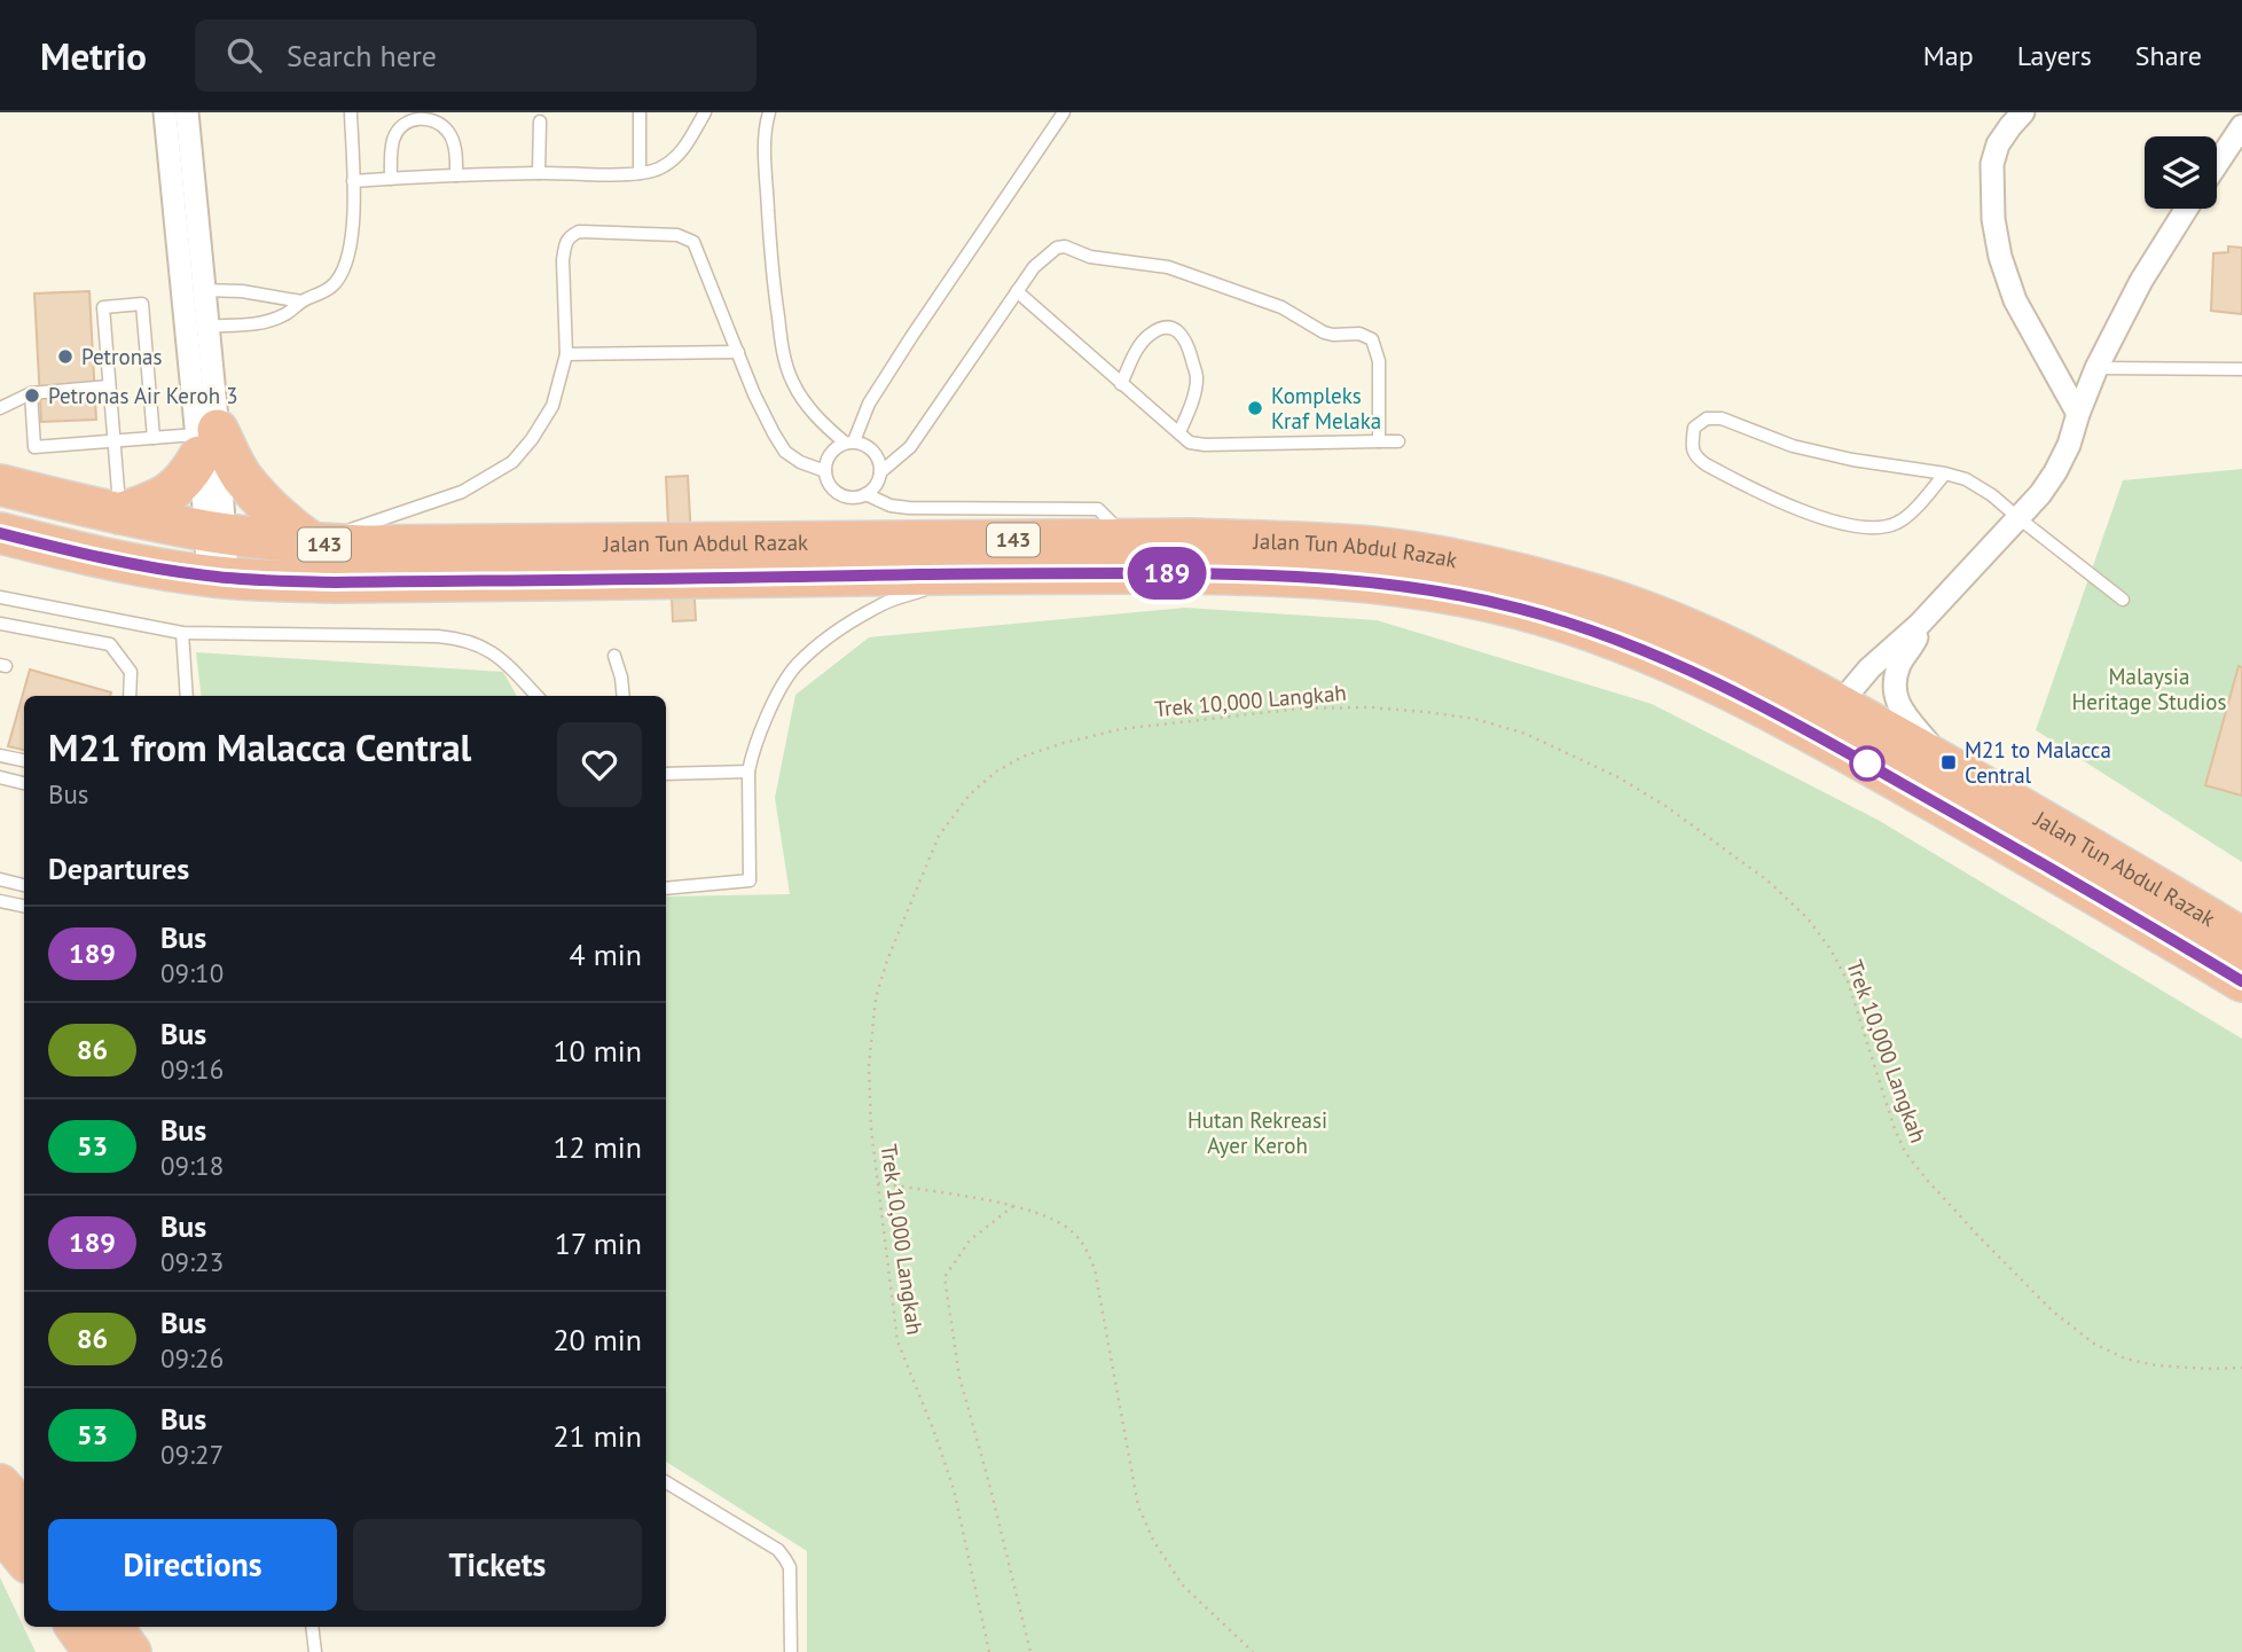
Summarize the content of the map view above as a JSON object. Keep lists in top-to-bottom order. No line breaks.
{"streets":{"highway":["143","Jalan Tun Abdul Razak"],"path":["Trek 10,000 Langkah"]},"parks":["Malaysia Heritage Studios","Hutan Rekreasi Ayer Keroh"],"places":{"other":["Petronas","Petronas Air Keroh 3","Kompleks Kraf Melaka"],"transit":["M21 to Malacca Central"]},"lines":["bus line 189"],"page":{"header":"Metrio","search":"Search here","nav":["Map","Layers","Share"],"on_map":"189","heading":[["M21 from Malacca Central","Bus"],"Departures"],"list":[{"mark":"189","name":"Bus","note":"09:10","value":"4 min"},{"mark":"86","name":"Bus","note":"09:16","value":"10 min"},{"mark":"53","name":"Bus","note":"09:18","value":"12 min"},{"mark":"189","name":"Bus","note":"09:23","value":"17 min"},{"mark":"86","name":"Bus","note":"09:26","value":"20 min"},{"mark":"53","name":"Bus","note":"09:27","value":"21 min"}],"buttons":["Directions","Tickets"]}}
